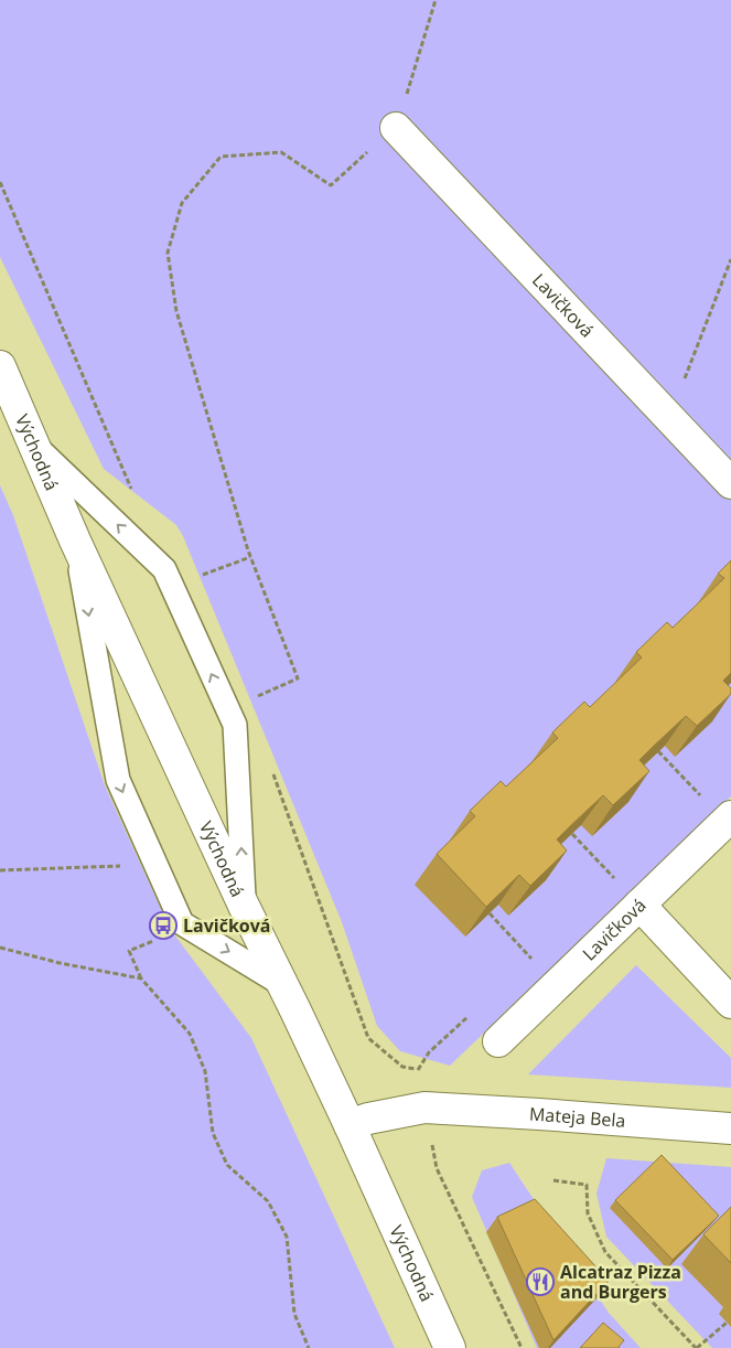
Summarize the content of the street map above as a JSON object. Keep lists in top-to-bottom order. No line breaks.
{"streets":{"street":["Lavičková","Východná","Mateja Bela"]},"places":{"bus stop":["Lavičková"],"restaurant":["Alcatraz Pizza and Burgers"]}}
